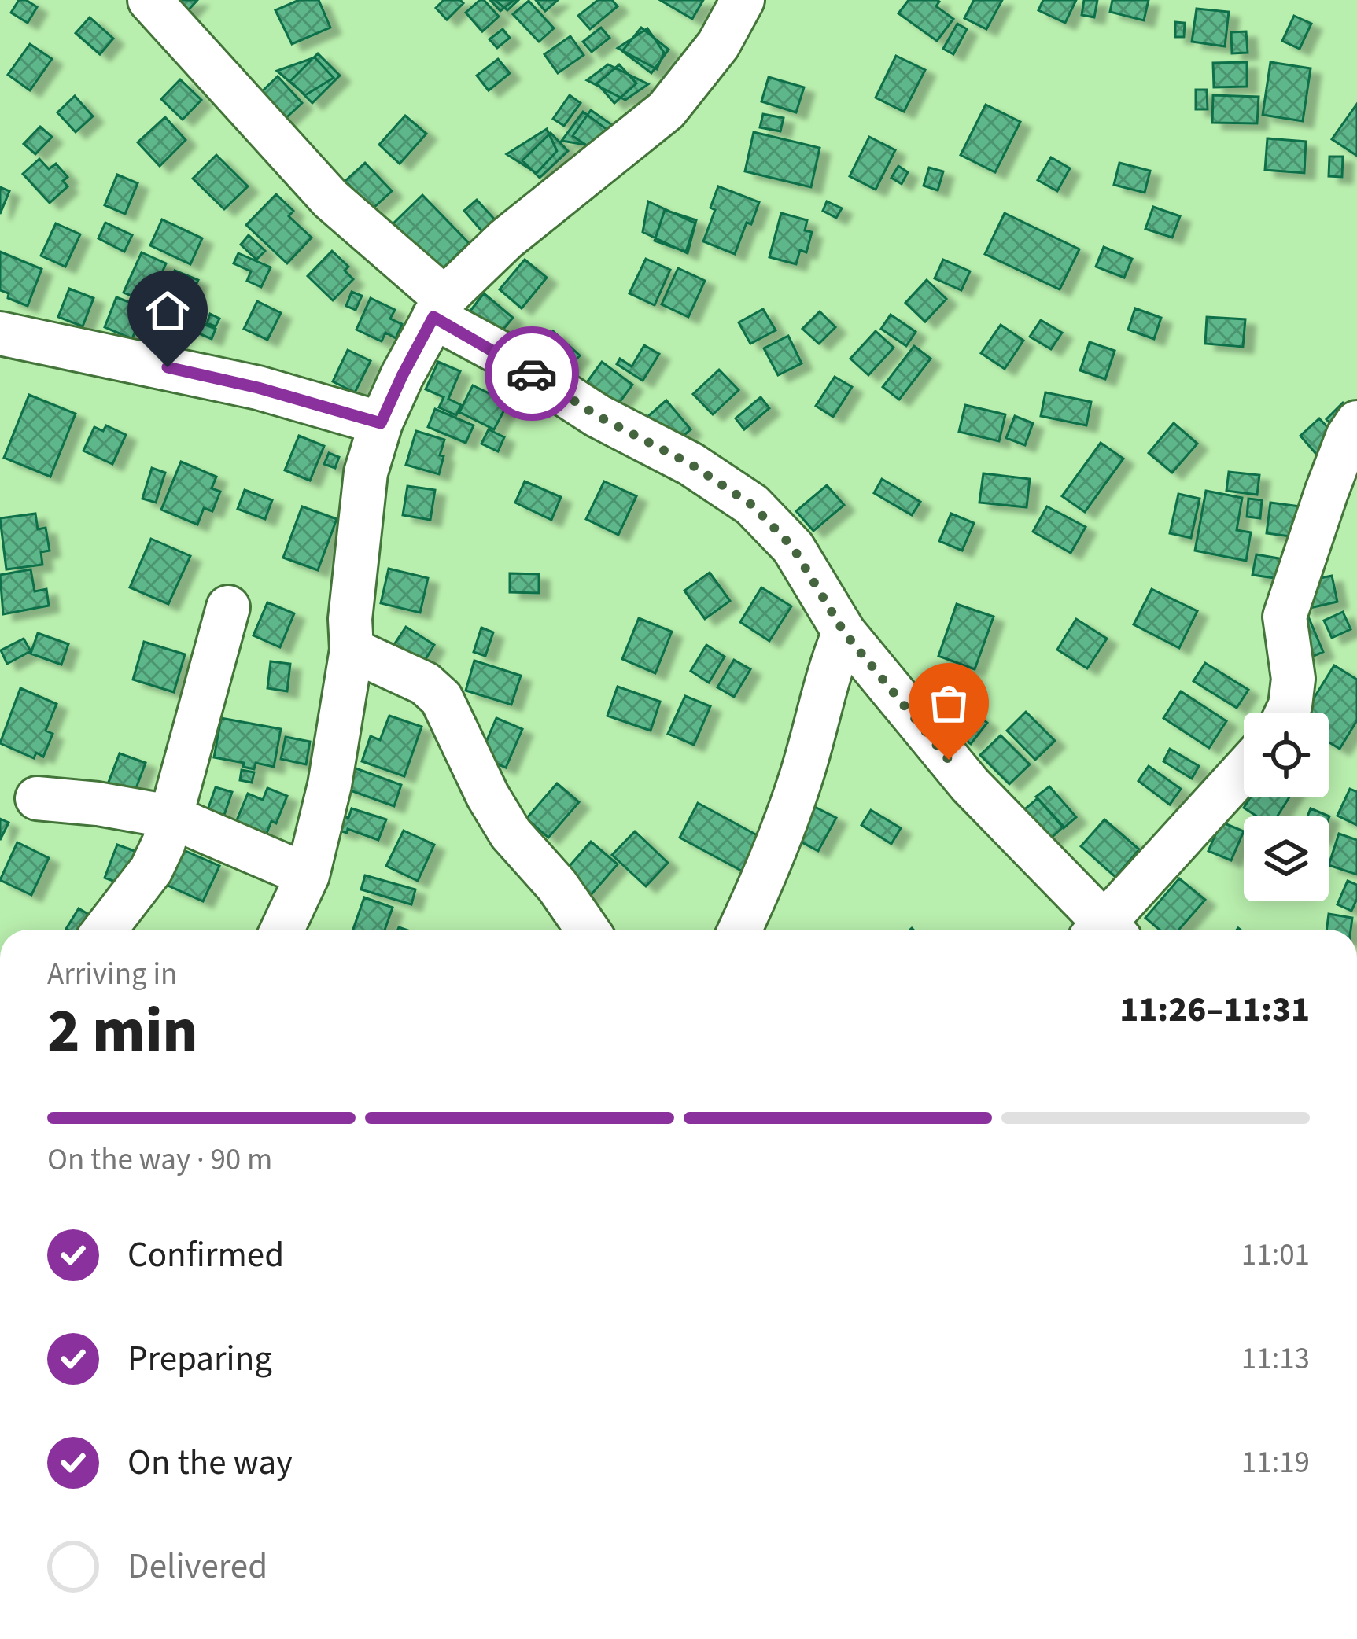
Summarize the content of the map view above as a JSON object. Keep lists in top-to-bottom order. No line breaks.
{"page":{"heading":["2 min","Arriving in","11:26–11:31"],"bar":"On the way · 90 m","list":[["Confirmed","11:01"],["Preparing","11:13"],["On the way","11:19"],"Delivered"]}}
